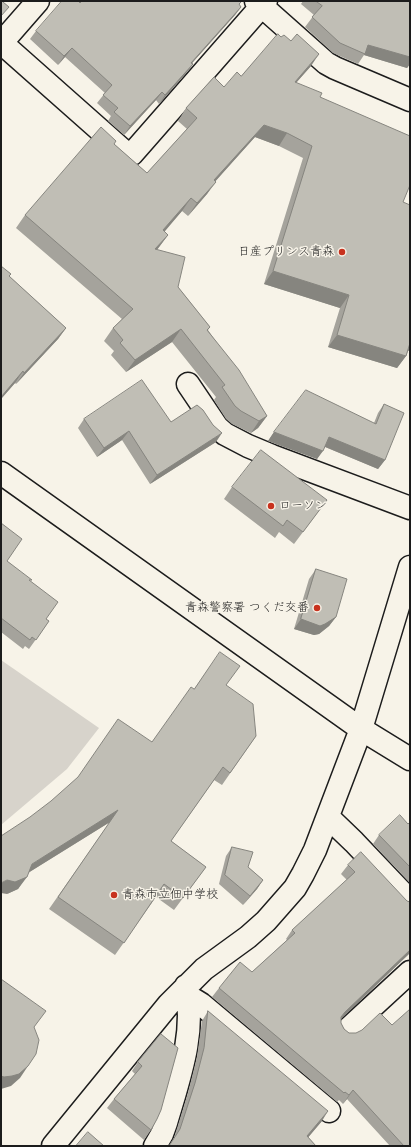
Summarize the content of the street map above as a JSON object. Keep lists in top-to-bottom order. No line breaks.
{"places":["日産プリンス青森","ローソン","青森警察署 つくだ交番","青森市立佃中学校"]}
